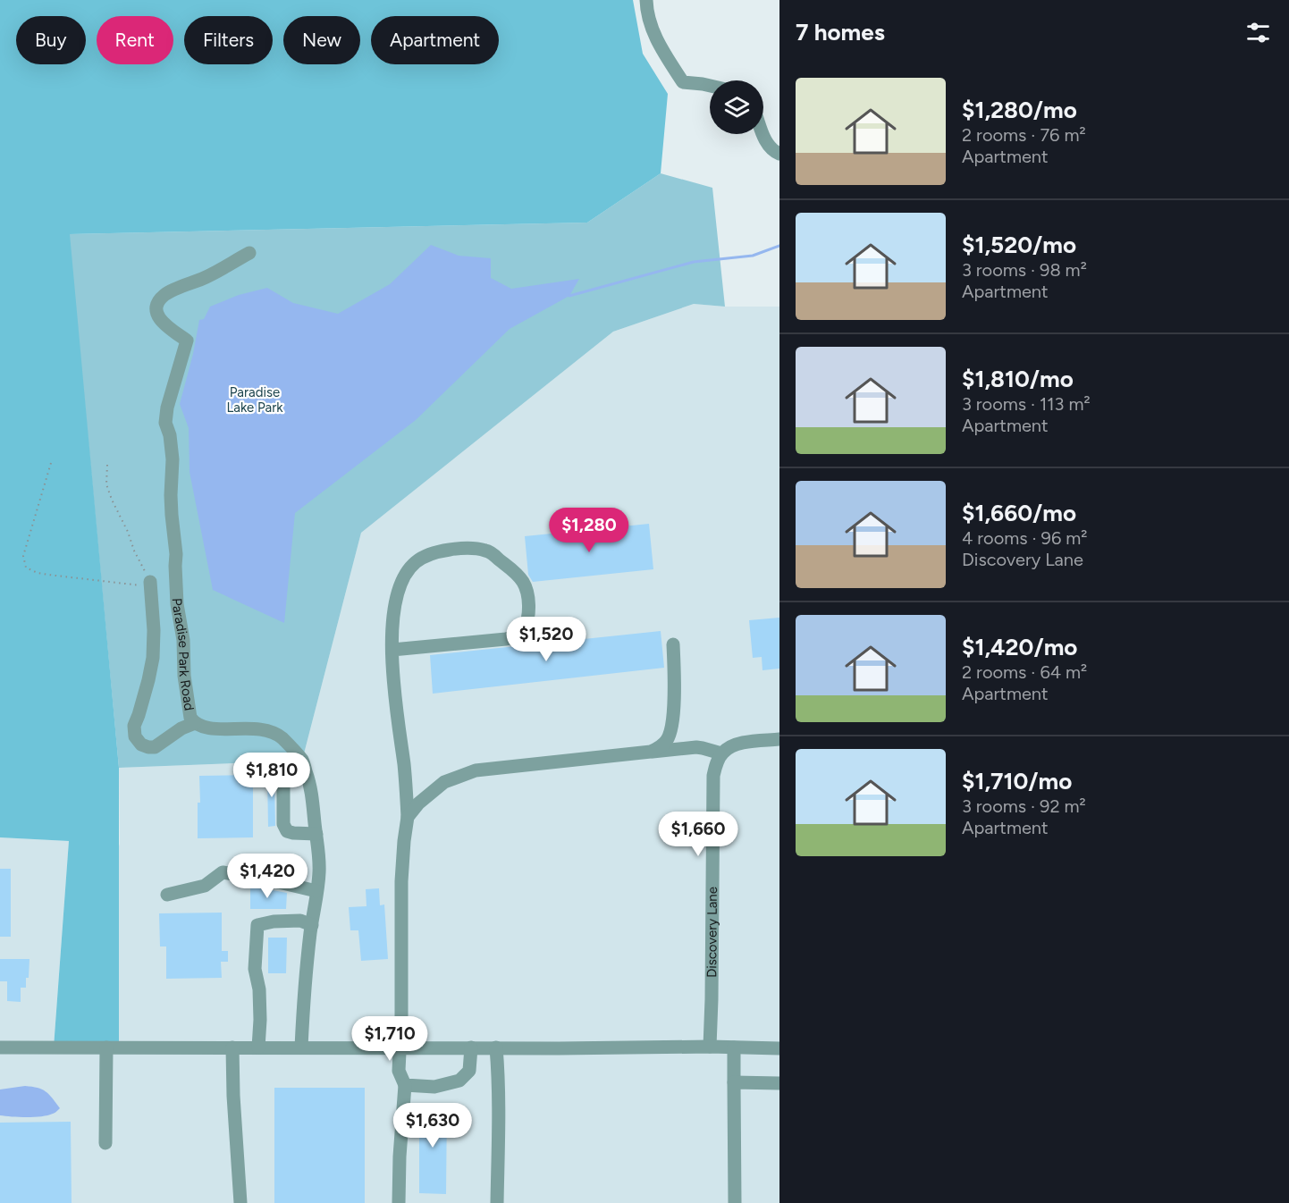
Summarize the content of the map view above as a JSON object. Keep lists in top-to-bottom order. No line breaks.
{"streets":{"street":["Paradise Park Road","Discovery Lane"]},"parks":["Paradise Lake Park"],"page":{"heading":"7 homes","chip":["Buy","Rent","Filters","New","Apartment"],"list":[{"name":"$1,280/mo","note":"2 rooms · 76 m² · Apartment"},{"name":"$1,520/mo","note":"3 rooms · 98 m² · Apartment"},{"name":"$1,810/mo","note":"3 rooms · 113 m² · Apartment"},{"name":"$1,660/mo","note":"4 rooms · 96 m² · Discovery Lane"},{"name":"$1,420/mo","note":"2 rooms · 64 m² · Apartment"},{"name":"$1,710/mo","note":"3 rooms · 92 m² · Apartment"}],"price":["$1,280","$1,520","$1,810","$1,660","$1,420","$1,710","$1,630"]}}
